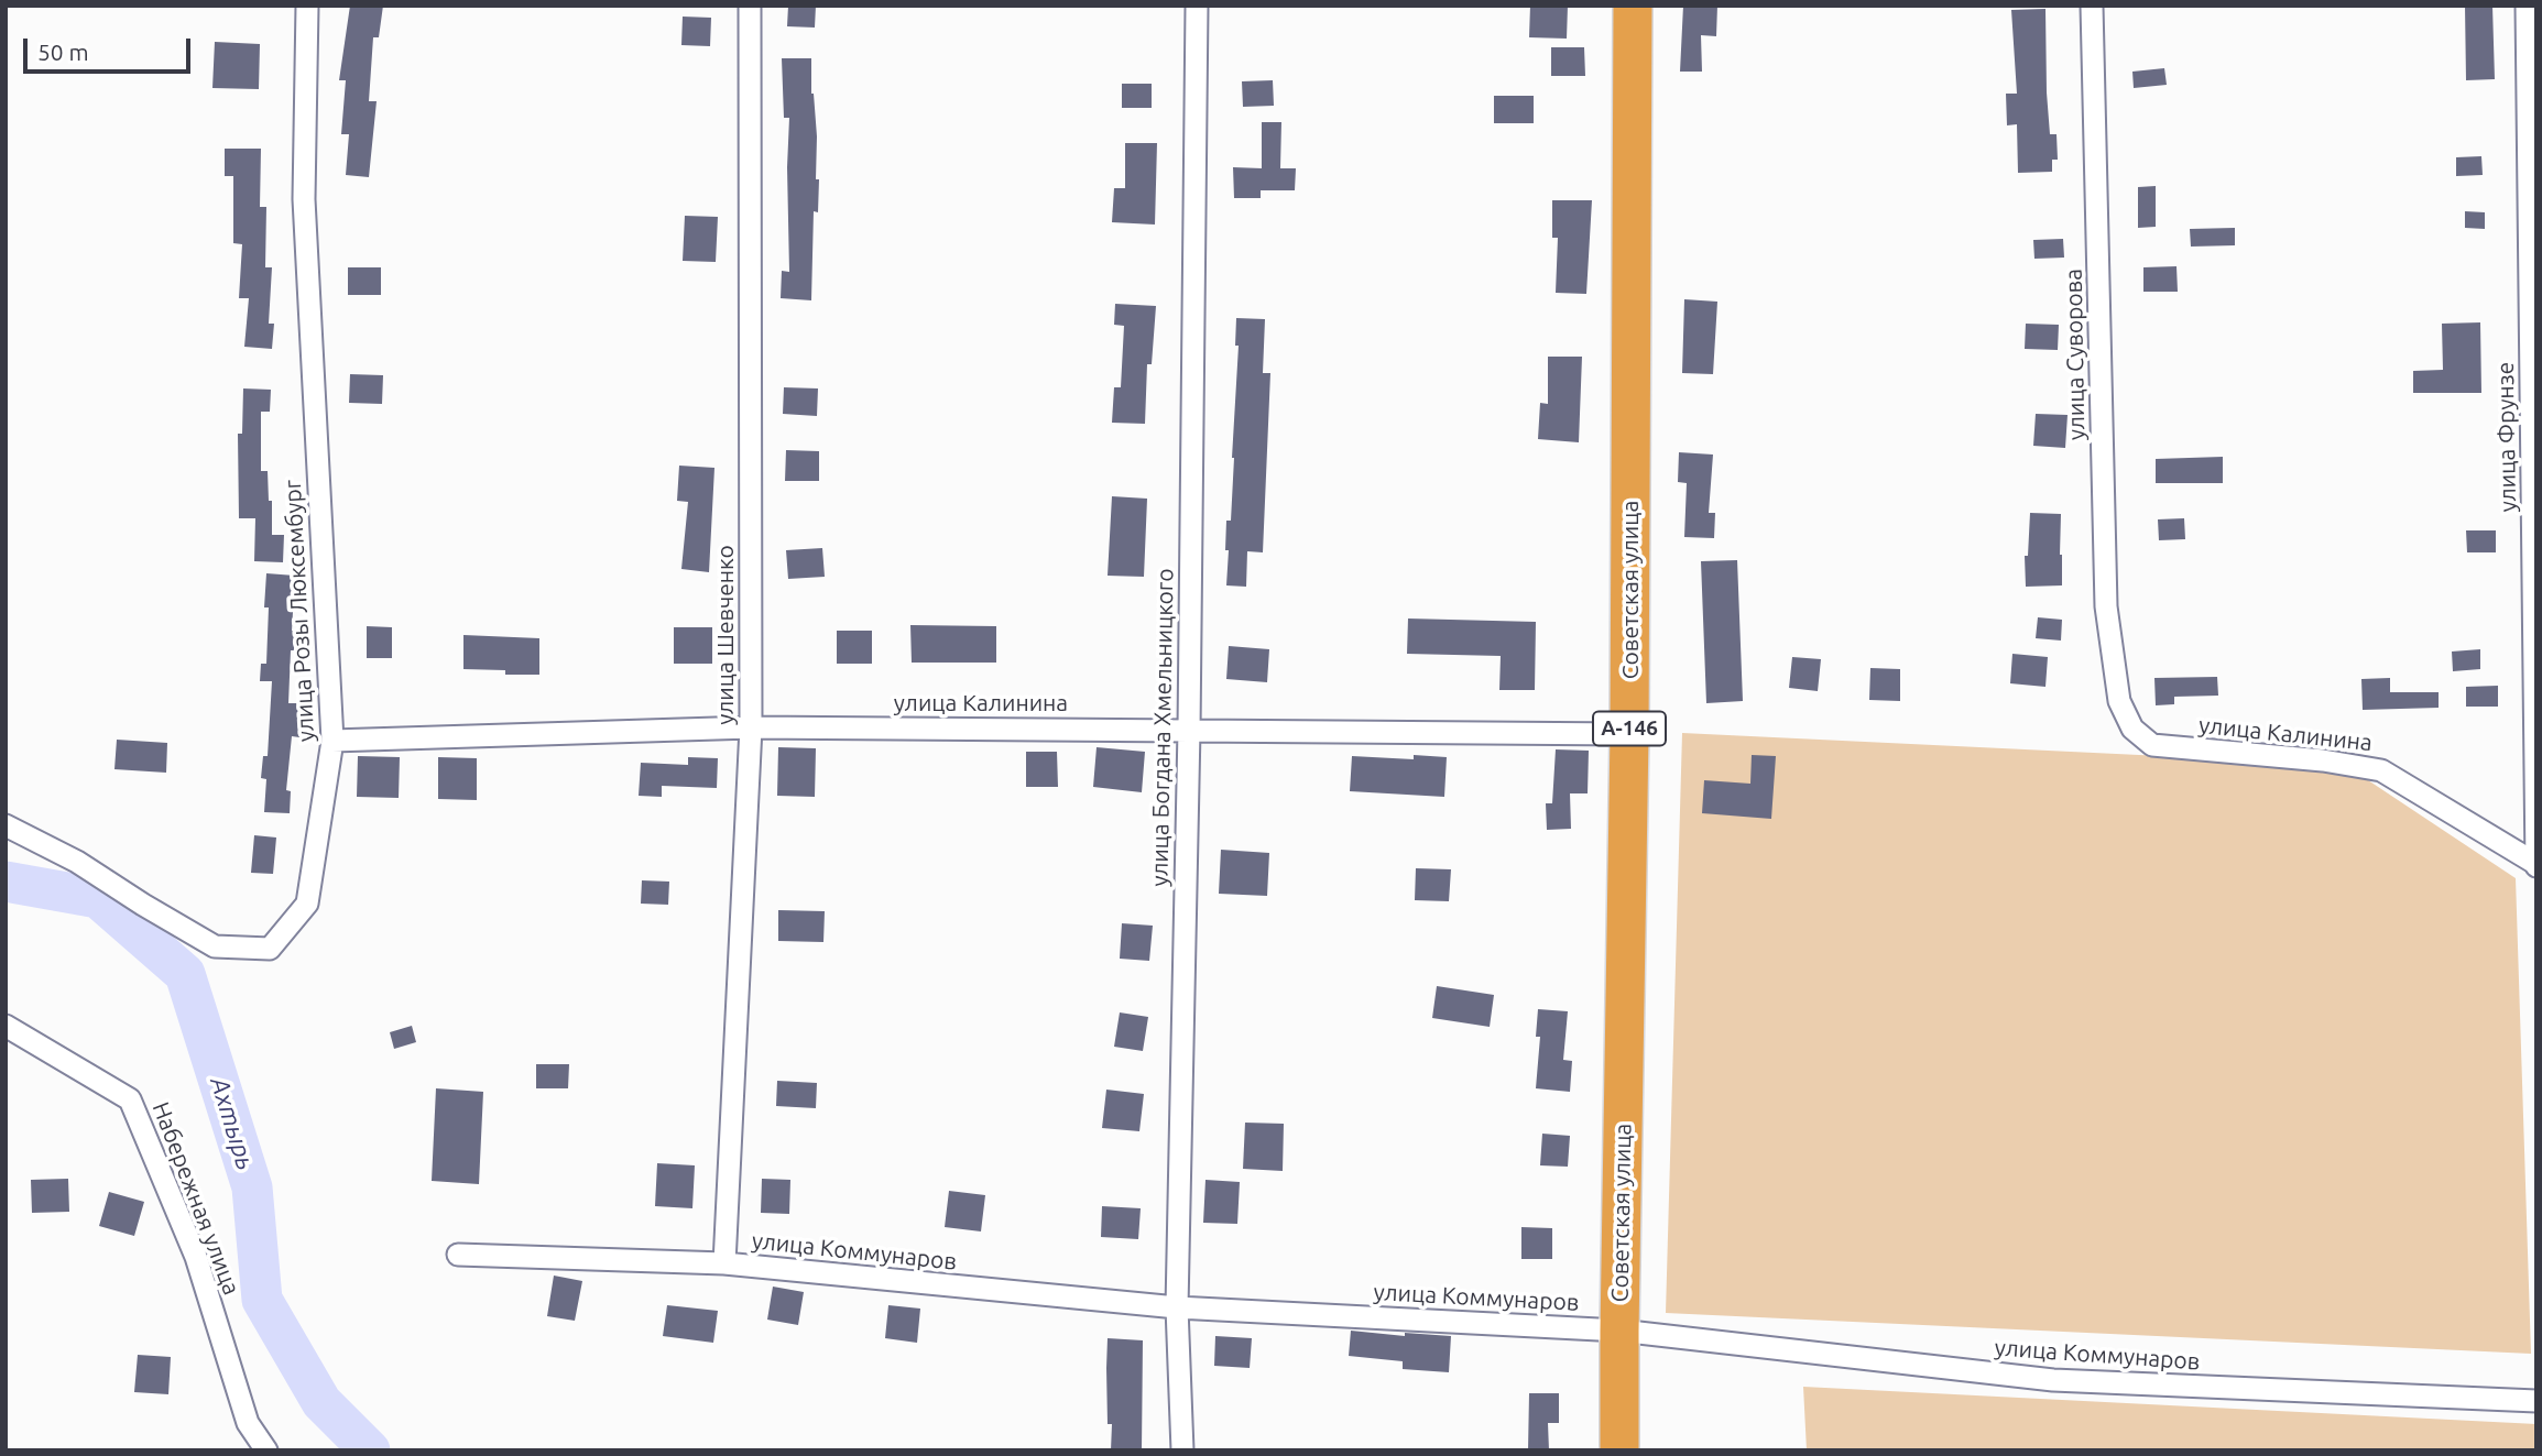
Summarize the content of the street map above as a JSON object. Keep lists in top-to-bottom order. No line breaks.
{"streets":{"highway":["Советская улица","А-146"],"street":["улица Суворова","улица Фрунзе","улица Розы Люксембург","улица Шевченко","улица Калинина","улица Богдана Хмельницкого","Набережная улица","улица Коммунаров"]},"crossings":[["улица Суворова","улица Калинина"],["улица Фрунзе","улица Калинина"],["Советская улица","улица Калинина"],["Советская улица","улица Коммунаров"],["улица Розы Люксембург","улица Калинина"],["улица Шевченко","улица Калинина"],["улица Шевченко","улица Коммунаров"],["улица Калинина","улица Богдана Хмельницкого"],["улица Богдана Хмельницкого","улица Коммунаров"]],"water":["Ахтырь"],"scale_bar":"50 m"}
